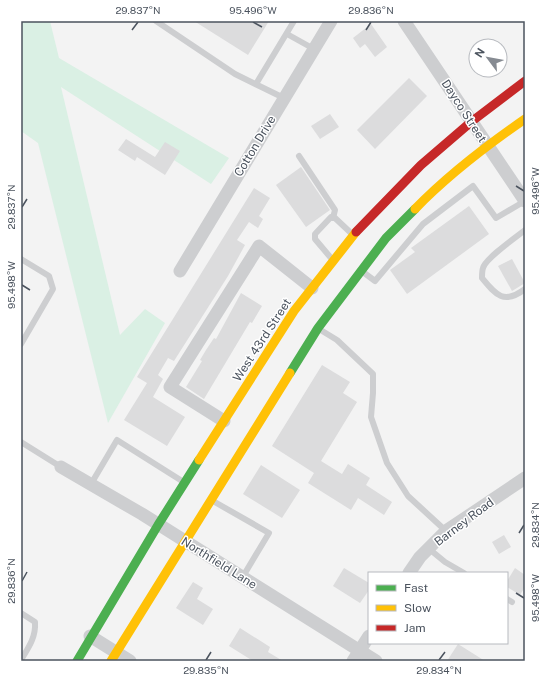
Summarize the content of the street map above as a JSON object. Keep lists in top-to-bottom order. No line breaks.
{"streets":{"main road":["West 43rd Street"],"street":["Dayco Street","Cotton Drive","Barney Road","Northfield Lane"]},"crossings":[["Dayco Street","West 43rd Street"],["West 43rd Street","Northfield Lane"]],"legend":["Fast","Slow","Jam"],"north":"top left","coordinates":["29.837°N","95.496°W","29.836°N","95.498°W","29.834°N","29.835°N"]}
